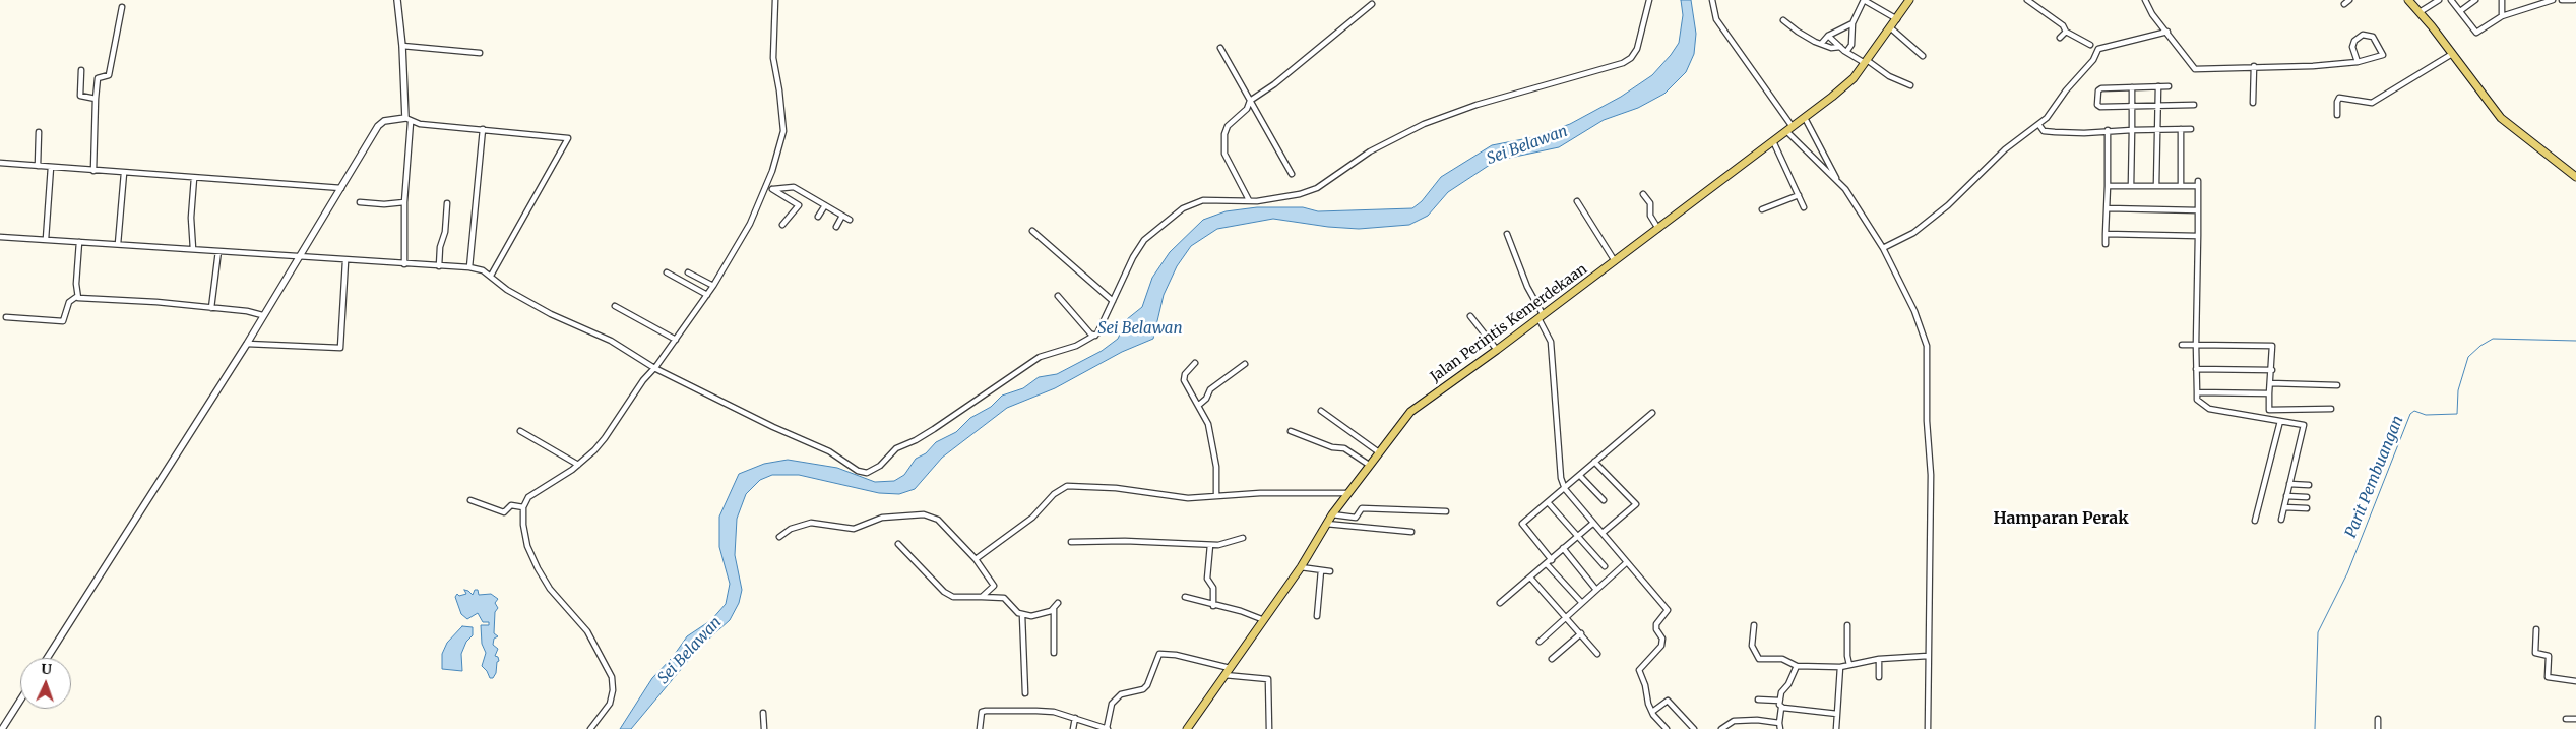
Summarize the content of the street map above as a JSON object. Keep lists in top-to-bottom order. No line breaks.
{"streets":{"main road":["Jalan Perintis Kemerdekaan"]},"districts":["Hamparan Perak"],"water":["Sei Belawan","Parit Pembuangan"],"north":"top"}
